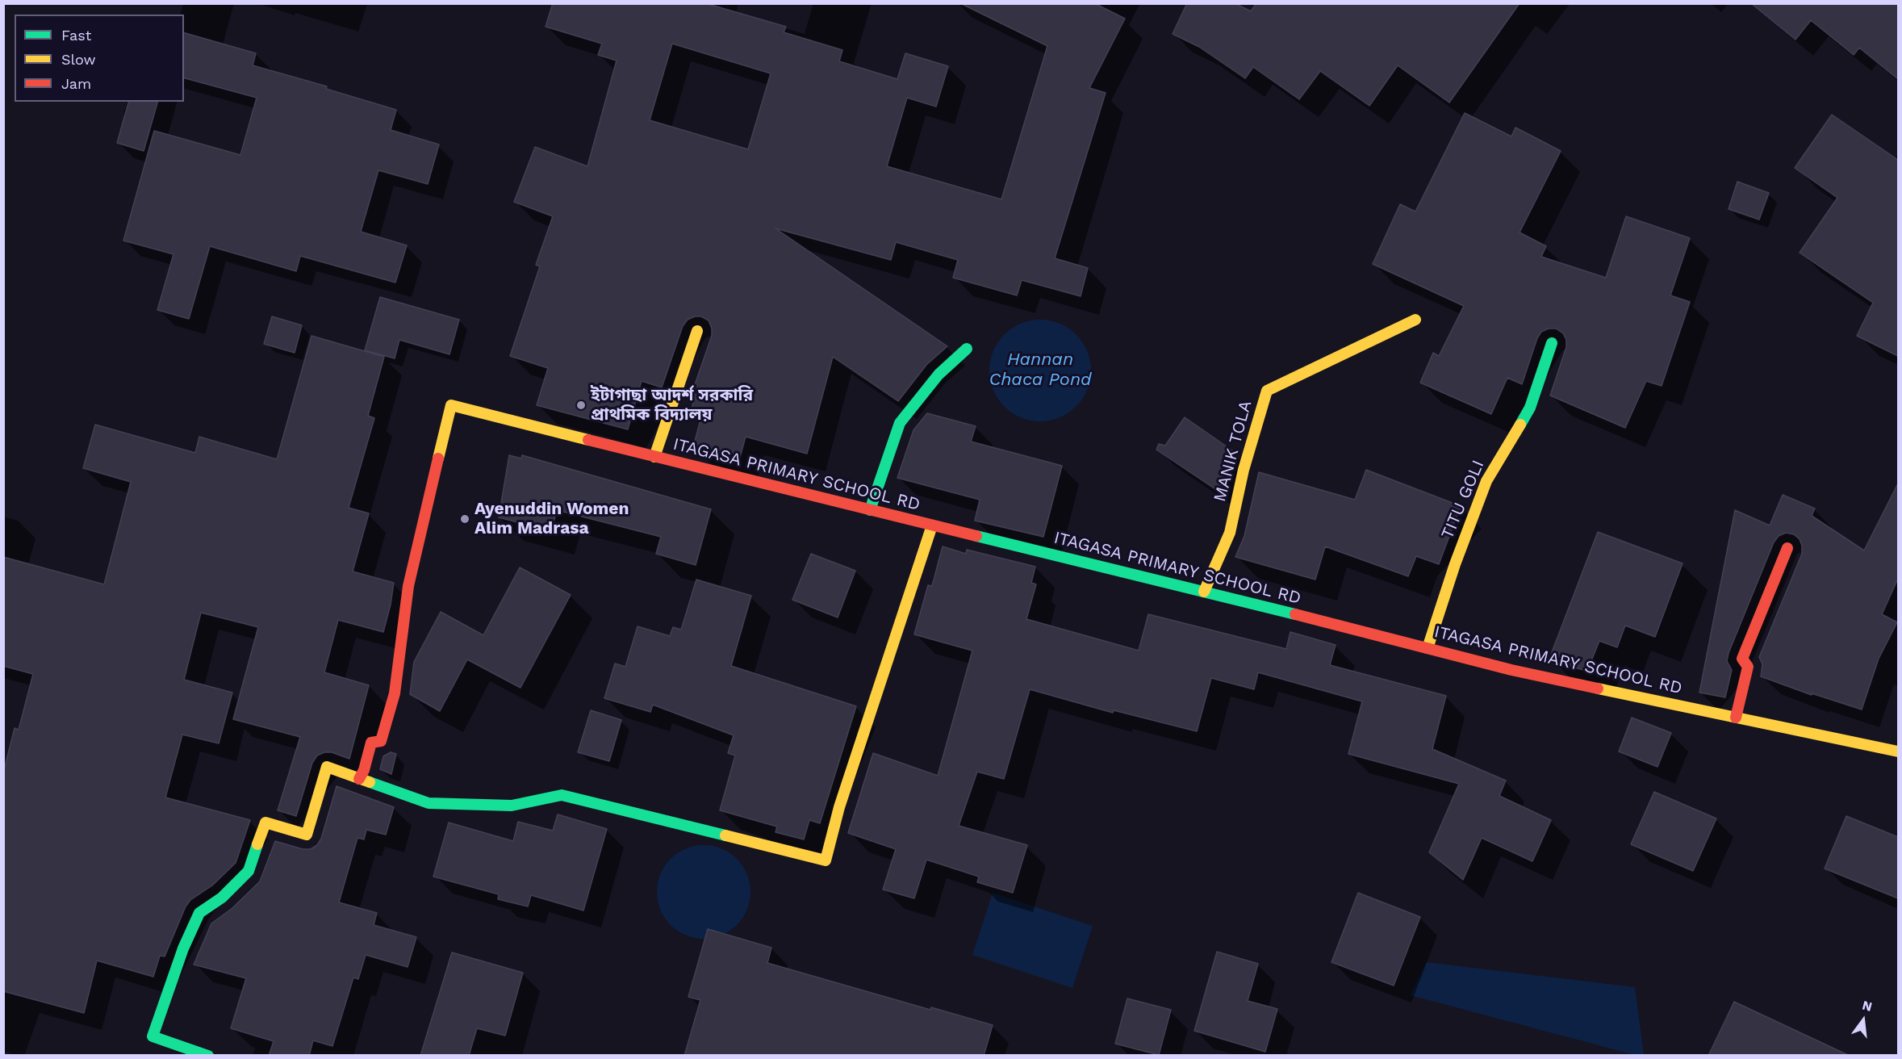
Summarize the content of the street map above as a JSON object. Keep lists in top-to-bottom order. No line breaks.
{"streets":{"street":["MANIK TOLA","ITAGASA PRIMARY SCHOOL RD","TITU GOLI"]},"crossings":[["MANIK TOLA","ITAGASA PRIMARY SCHOOL RD"],["ITAGASA PRIMARY SCHOOL RD","TITU GOLI"]],"water":["Hannan Chaca Pond"],"places":["ইটাগাছা আদর্শ সরকারি প্রাথমিক বিদ্যালয়","Ayenuddin Women Alim Madrasa"],"legend":["Fast","Slow","Jam"],"north":"top"}
